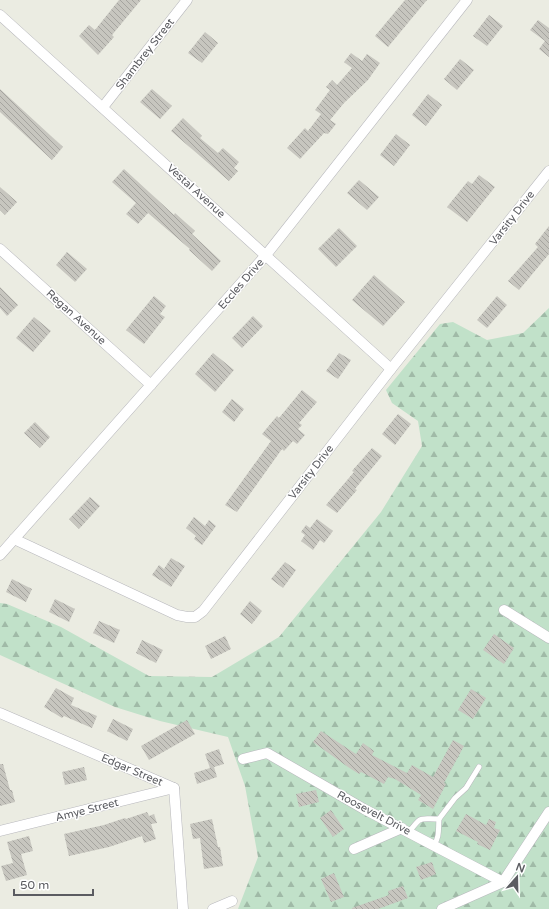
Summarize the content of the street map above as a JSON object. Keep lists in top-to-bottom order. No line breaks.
{"streets":{"street":["Shambrey Street","Vestal Avenue","Varsity Drive","Eccles Drive","Regan Avenue","Edgar Street","Amye Street","Roosevelt Drive"]},"crossings":[["Shambrey Street","Vestal Avenue"],["Vestal Avenue","Varsity Drive"],["Vestal Avenue","Eccles Drive"],["Varsity Drive","Eccles Drive"],["Eccles Drive","Regan Avenue"],["Edgar Street","Amye Street"]],"scale_bar":"50 m","north":"top"}
